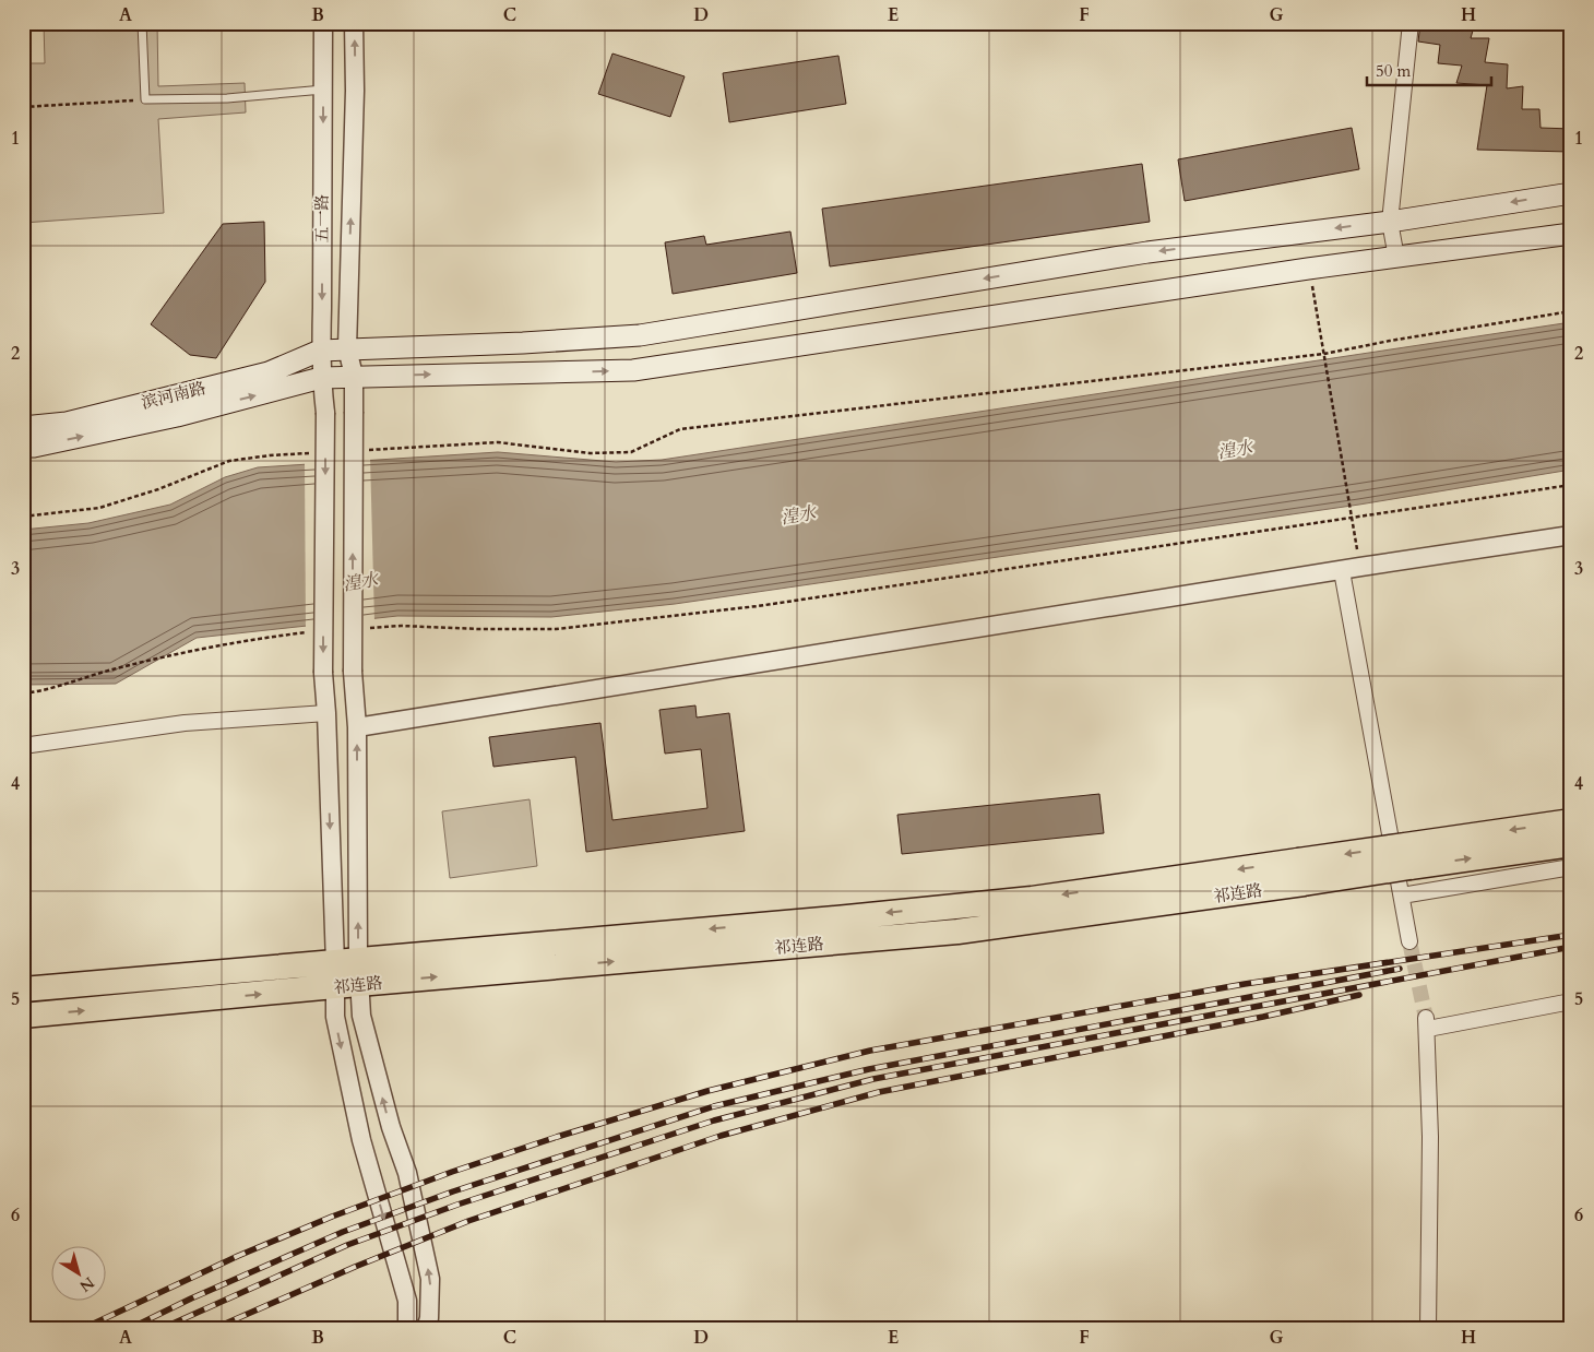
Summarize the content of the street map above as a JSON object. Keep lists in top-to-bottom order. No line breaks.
{"streets":{"highway":["祁连路"],"main road":["滨河南路"],"street":["五一路"]},"crossings":[["五一路","滨河南路"],["五一路","祁连路"]],"water":["湟水"],"scale_bar":"50 m","north":"bottom right","grid":{"columns":["A","B","C","D","E","F","G","H"],"rows":["1","2","3","4","5","6"]}}
